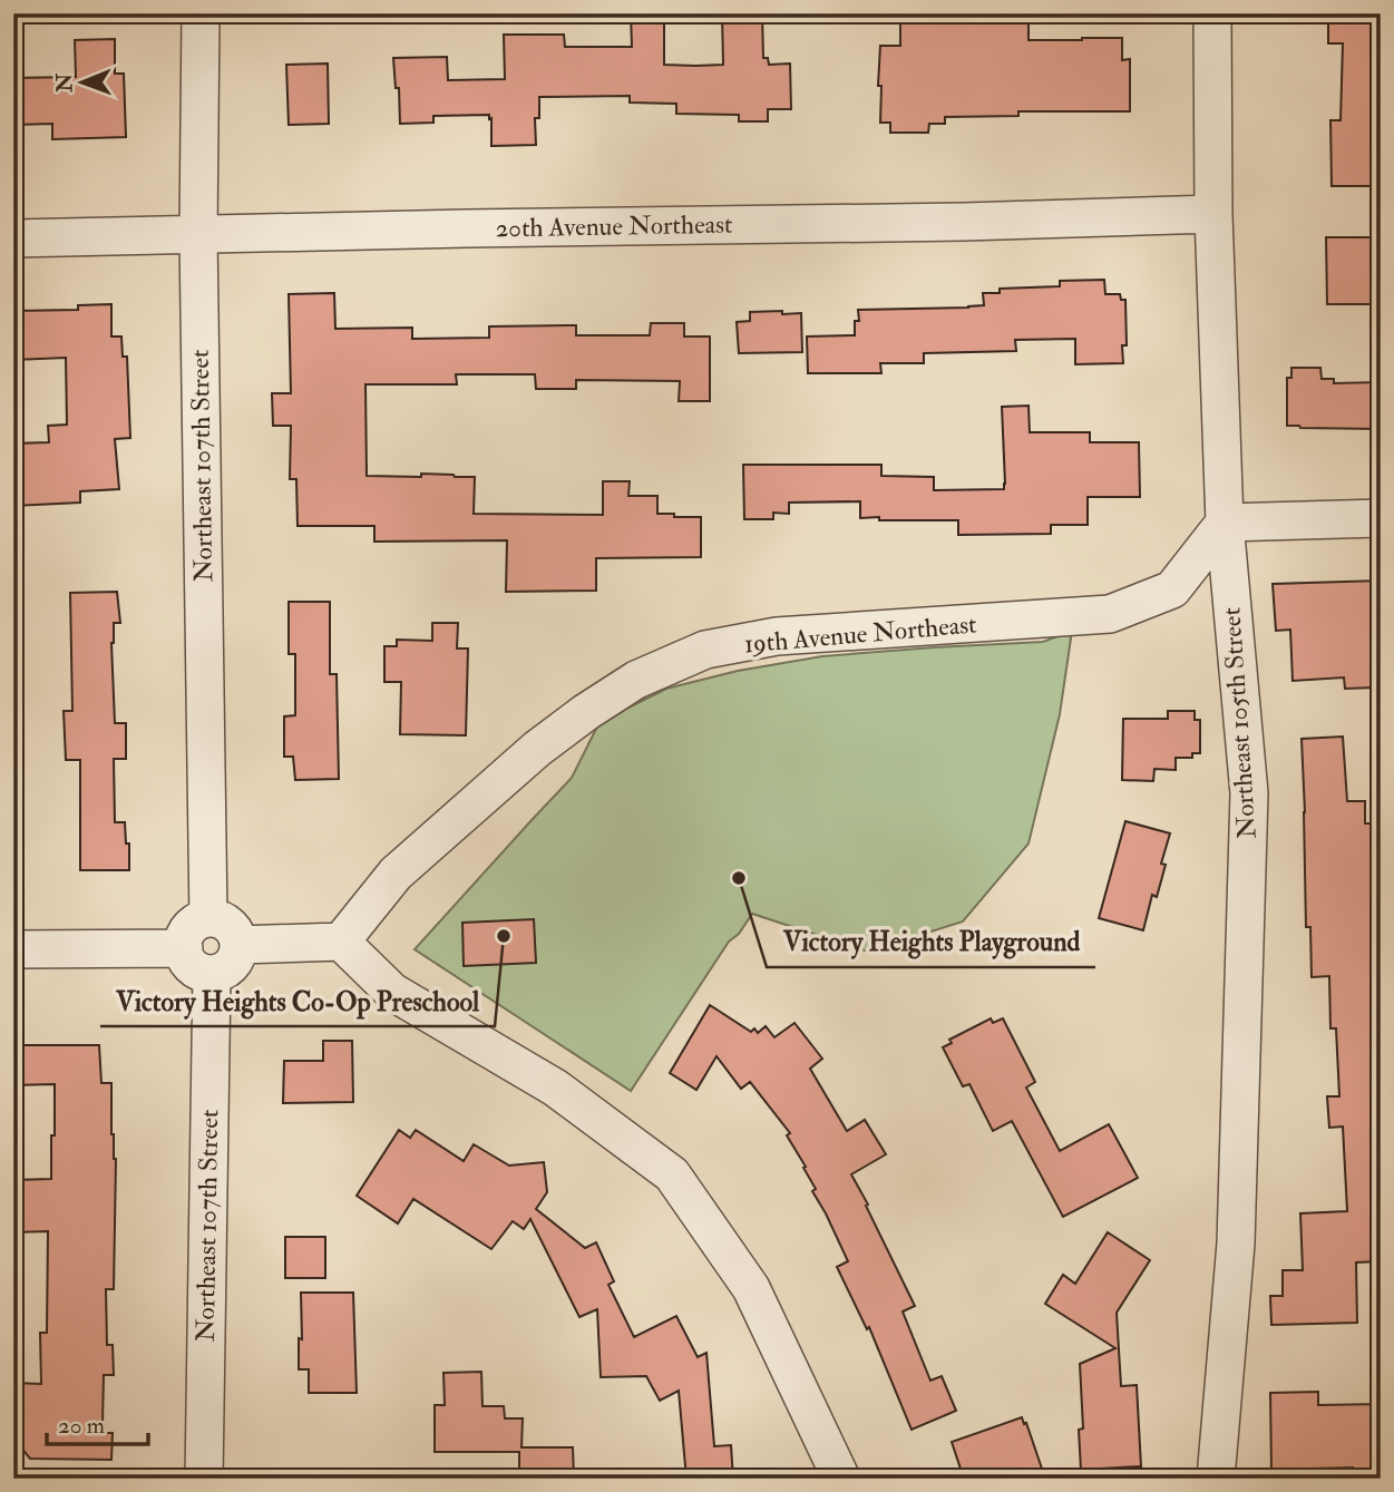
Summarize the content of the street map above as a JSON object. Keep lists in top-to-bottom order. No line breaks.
{"streets":{"street":["20th Avenue Northeast","Northeast 107th Street","19th Avenue Northeast","Northeast 105th Street"]},"crossings":[["20th Avenue Northeast","Northeast 107th Street"],["20th Avenue Northeast","Northeast 105th Street"],["19th Avenue Northeast","Northeast 105th Street"]],"places":["Victory Heights Playground","Victory Heights Co-Op Preschool"],"scale_bar":"20 m","north":"left"}
